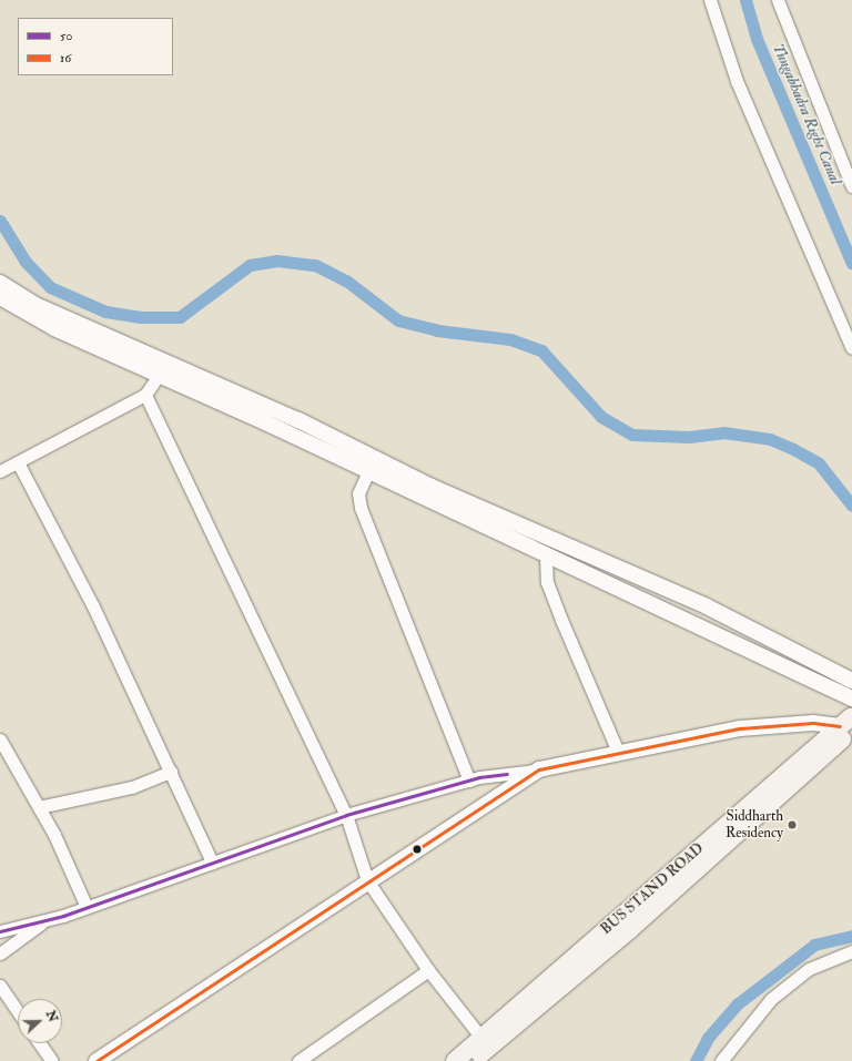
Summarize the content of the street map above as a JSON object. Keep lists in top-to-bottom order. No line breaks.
{"streets":{"main road":["BUS STAND ROAD"]},"water":["Tungabhadra Right Canal"],"places":["Siddharth Residency"],"lines":["transit line 16","transit line 50"],"legend":["50","16"],"north":"right"}
